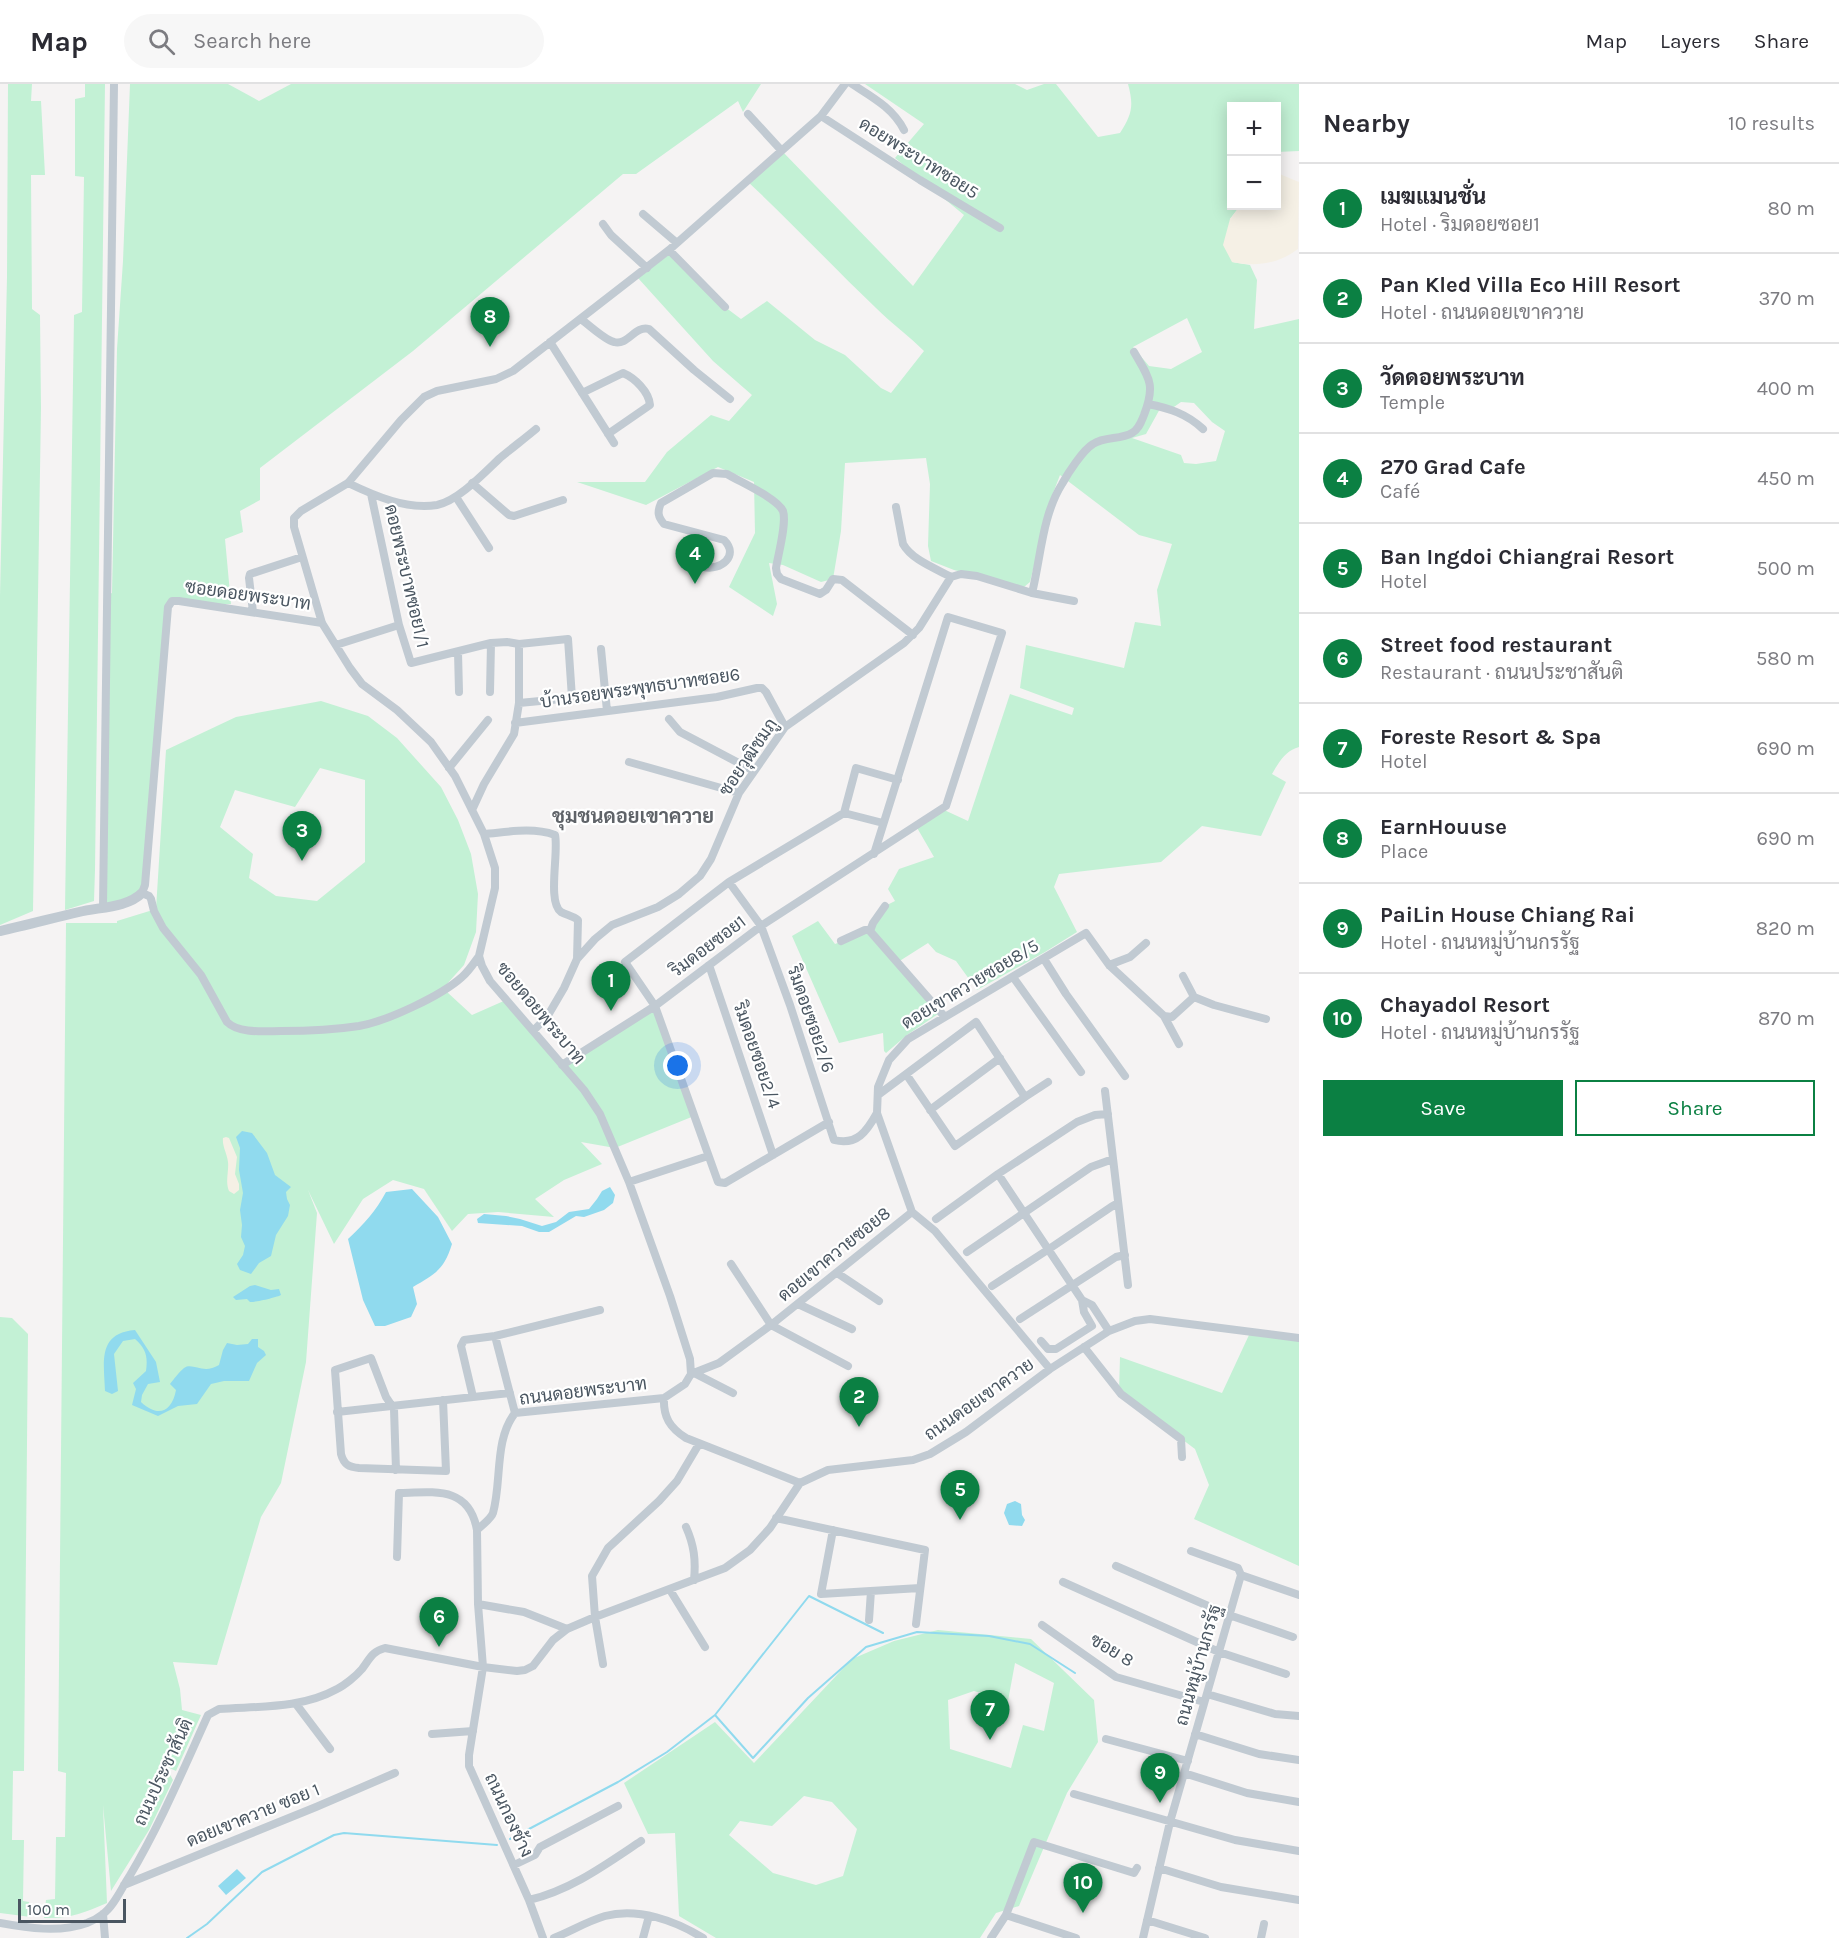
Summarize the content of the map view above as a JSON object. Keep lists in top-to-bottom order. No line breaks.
{"streets":{"street":["ดอยพระบาทซอย5","ดอยพระบาทซอย1/1","ซอยดอยพระบาท","บ้านรอยพระพุทธบาทซอย6","ซอยวุฒิชมภู","ริมดอยซอย1","ดอยเขาควายซอย8/5","ริมดอยซอย2/6","ริมดอยซอย2/4","ดอยเขาควายซอย8","ถนนดอยพระบาท","ถนนดอยเขาควาย","ซอย 8","ถนนหมู่บ้านกรรัฐ","ถนนประชาสันติ","ดอยเขาควาย ซอย 1","ถนนกองช้าง"]},"crossings":[["ซอยดอยพระบาท","ซอยวุฒิชมภู"],["ซอยดอยพระบาท","ริมดอยซอย1"],["ซอยดอยพระบาท","ดอยเขาควายซอย8"],["บ้านรอยพระพุทธบาทซอย6","ซอยวุฒิชมภู"],["ริมดอยซอย1","ริมดอยซอย2/6"],["ริมดอยซอย1","ริมดอยซอย2/4"],["ดอยเขาควายซอย8/5","ริมดอยซอย2/6"],["ดอยเขาควายซอย8/5","ดอยเขาควายซอย8"],["ดอยเขาควายซอย8","ถนนดอยเขาควาย"],["ซอย 8","ถนนหมู่บ้านกรรัฐ"],["ถนนประชาสันติ","ดอยเขาควาย ซอย 1"],["ถนนประชาสันติ","ถนนกองช้าง"]],"districts":["ชุมชนดอยเขาควาย"],"scale_bar":"100 m","page":{"header":"Map","search":"Search here","nav":["Map","Layers","Share"],"heading":["Nearby","10 results"],"map_buttons":["+","−"],"list":[{"mark":"1","name":"เมฆแมนชั่น","note":"Hotel · ริมดอยซอย1","value":"80 m"},{"mark":"2","name":"Pan Kled Villa Eco Hill Resort","note":"Hotel · ถนนดอยเขาควาย","value":"370 m"},{"mark":"3","name":"วัดดอยพระบาท","note":"Temple","value":"400 m"},{"mark":"4","name":"270 Grad Cafe","note":"Café","value":"450 m"},{"mark":"5","name":"Ban Ingdoi Chiangrai Resort","note":"Hotel","value":"500 m"},{"mark":"6","name":"Street food restaurant","note":"Restaurant · ถนนประชาสันติ","value":"580 m"},{"mark":"7","name":"Foreste Resort & Spa","note":"Hotel","value":"690 m"},{"mark":"8","name":"EarnHouuse","note":"Place","value":"690 m"},{"mark":"9","name":"PaiLin House Chiang Rai","note":"Hotel · ถนนหมู่บ้านกรรัฐ","value":"820 m"},{"mark":"10","name":"Chayadol Resort","note":"Hotel · ถนนหมู่บ้านกรรัฐ","value":"870 m"}],"pins":["8","4","3","1","2","5","6","7","9","10"],"buttons":["Save","Share"],"scale":"100 m"}}
